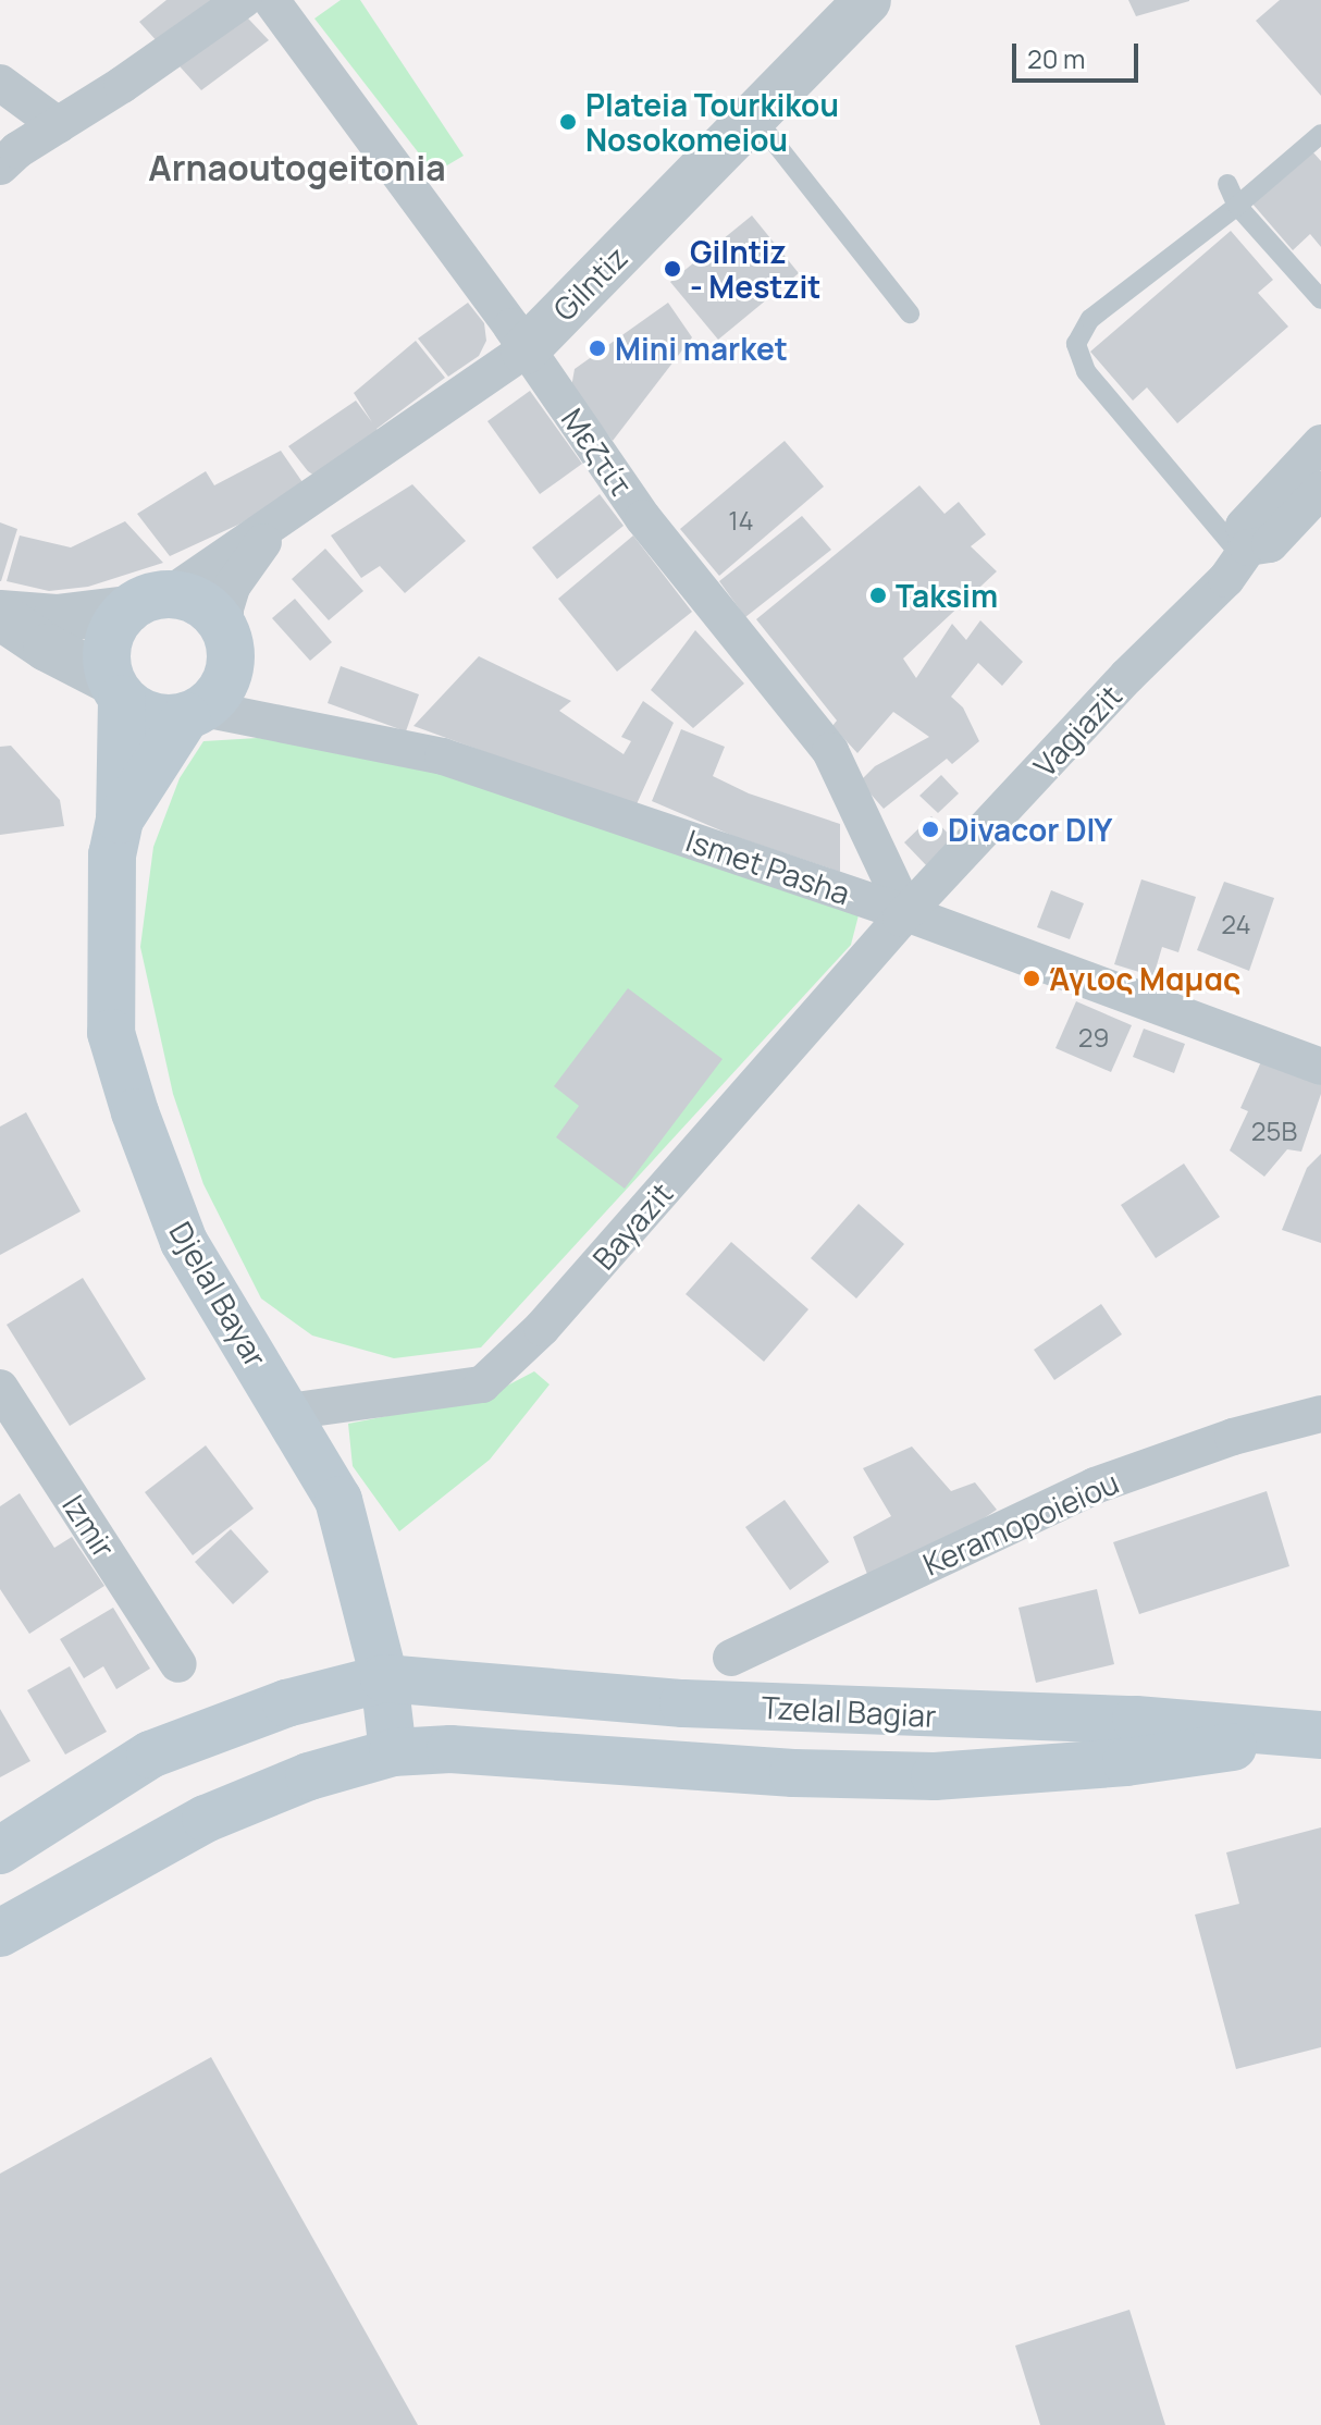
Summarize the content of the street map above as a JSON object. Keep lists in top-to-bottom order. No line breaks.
{"streets":{"main road":["Djelal Bayar","Tzelal Bagiar"],"street":["Gilntiz","Μεζτίτ","Vagiazit","Ismet Pasha","Bayazit","Keramopoieiou","Izmir"]},"crossings":[["Gilntiz","Μεζτίτ"],["Gilntiz","Ismet Pasha"],["Gilntiz","Djelal Bayar"],["Μεζτίτ","Vagiazit"],["Μεζτίτ","Ismet Pasha"],["Μεζτίτ","Bayazit"],["Vagiazit","Ismet Pasha"],["Vagiazit","Bayazit"],["Ismet Pasha","Bayazit"],["Ismet Pasha","Djelal Bayar"],["Bayazit","Djelal Bayar"],["Djelal Bayar","Tzelal Bagiar"]],"districts":["Arnaoutogeitonia"],"places":["Plateia Tourkikou Nosokomeiou","Gilntiz - Mestzit","Mini market","Taksim","Divacor DIY","Άγιος Μαμας"],"house_numbers":["14","24","29","25B"],"scale_bar":"20 m"}
